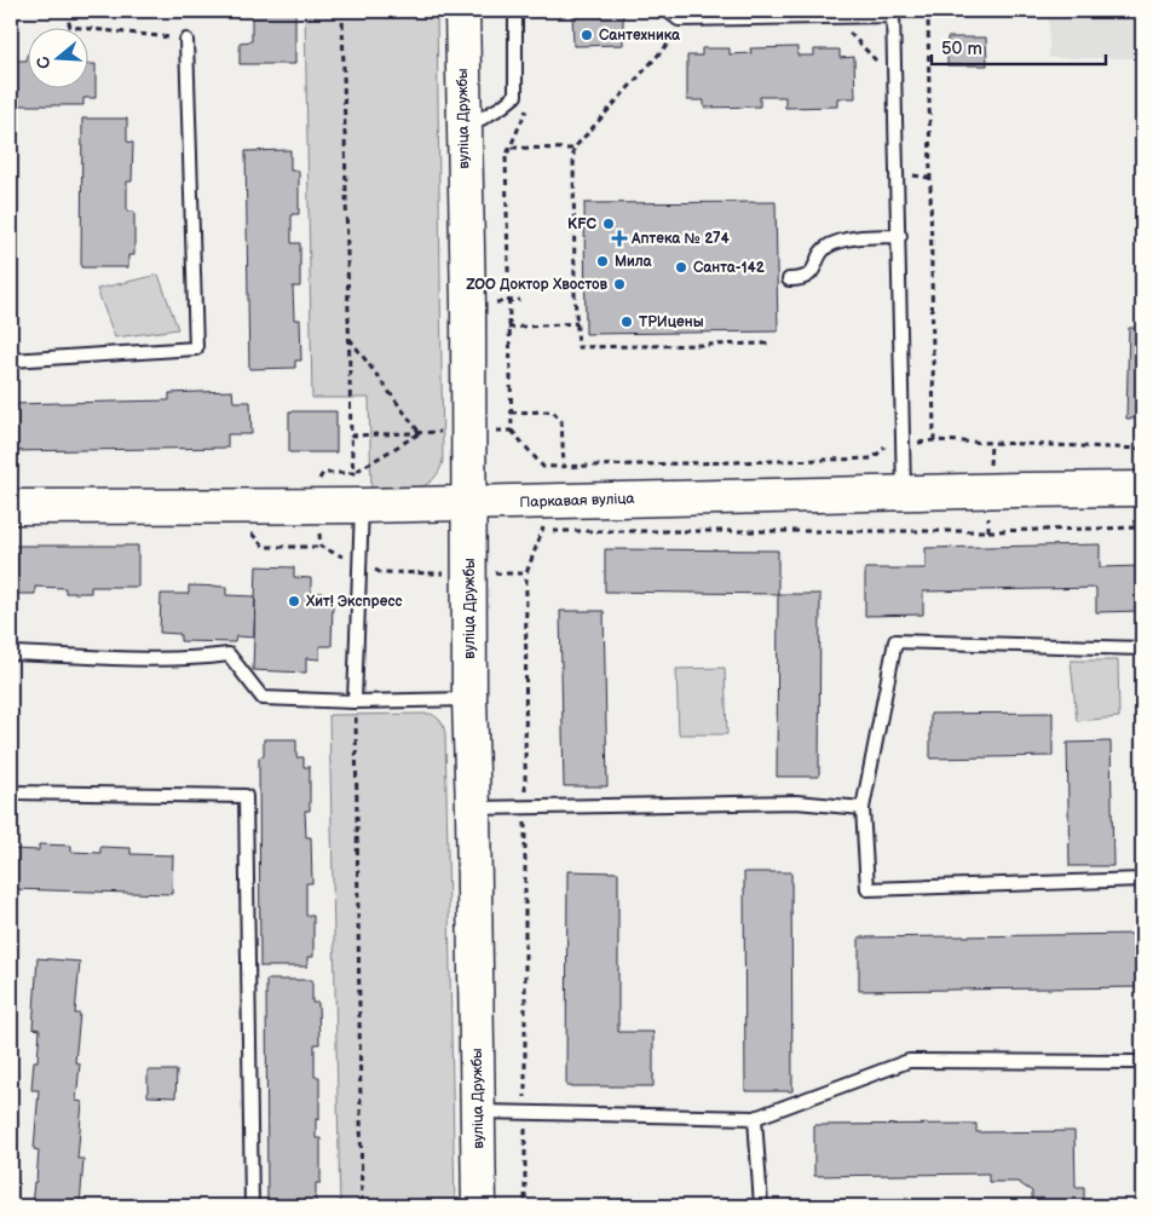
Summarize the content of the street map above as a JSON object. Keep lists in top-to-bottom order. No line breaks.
{"streets":{"main road":["вуліца Дружбы","Паркавая вуліца"]},"crossings":[["вуліца Дружбы","Паркавая вуліца"]],"places":{"other":["Сантехника","KFC","Мила","Санта-142","ZOO Доктор Хвостов","ТРИцены","Хит! Экспресс"],"health":["Аптека № 274"]},"scale_bar":"50 m","north":"left"}
